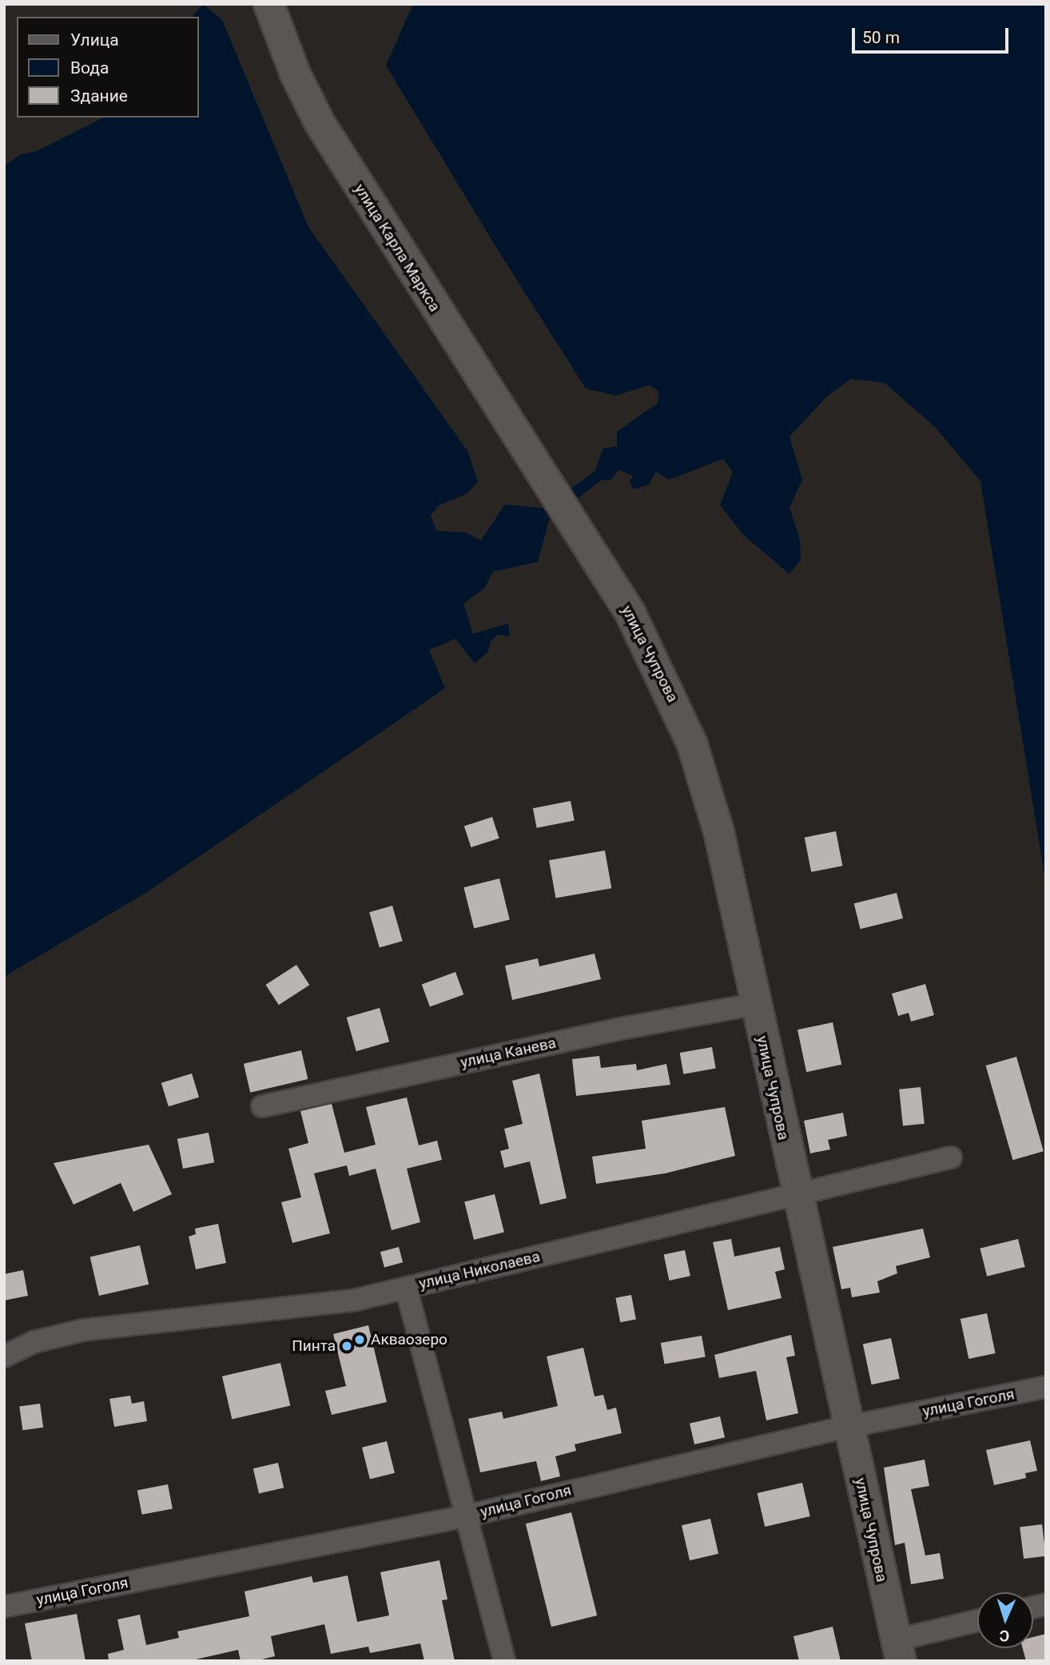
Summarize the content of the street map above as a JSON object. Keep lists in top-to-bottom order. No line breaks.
{"streets":{"street":["улица Карла Маркса","улица Чупрова","улица Канева","улица Николаева","улица Гоголя"]},"crossings":[["улица Карла Маркса","улица Чупрова"],["улица Чупрова","улица Канева"],["улица Чупрова","улица Николаева"],["улица Чупрова","улица Гоголя"]],"places":["Акваозеро","Пинта"],"legend":["Улица","Вода","Здание"],"scale_bar":"50 m","north":"bottom"}
